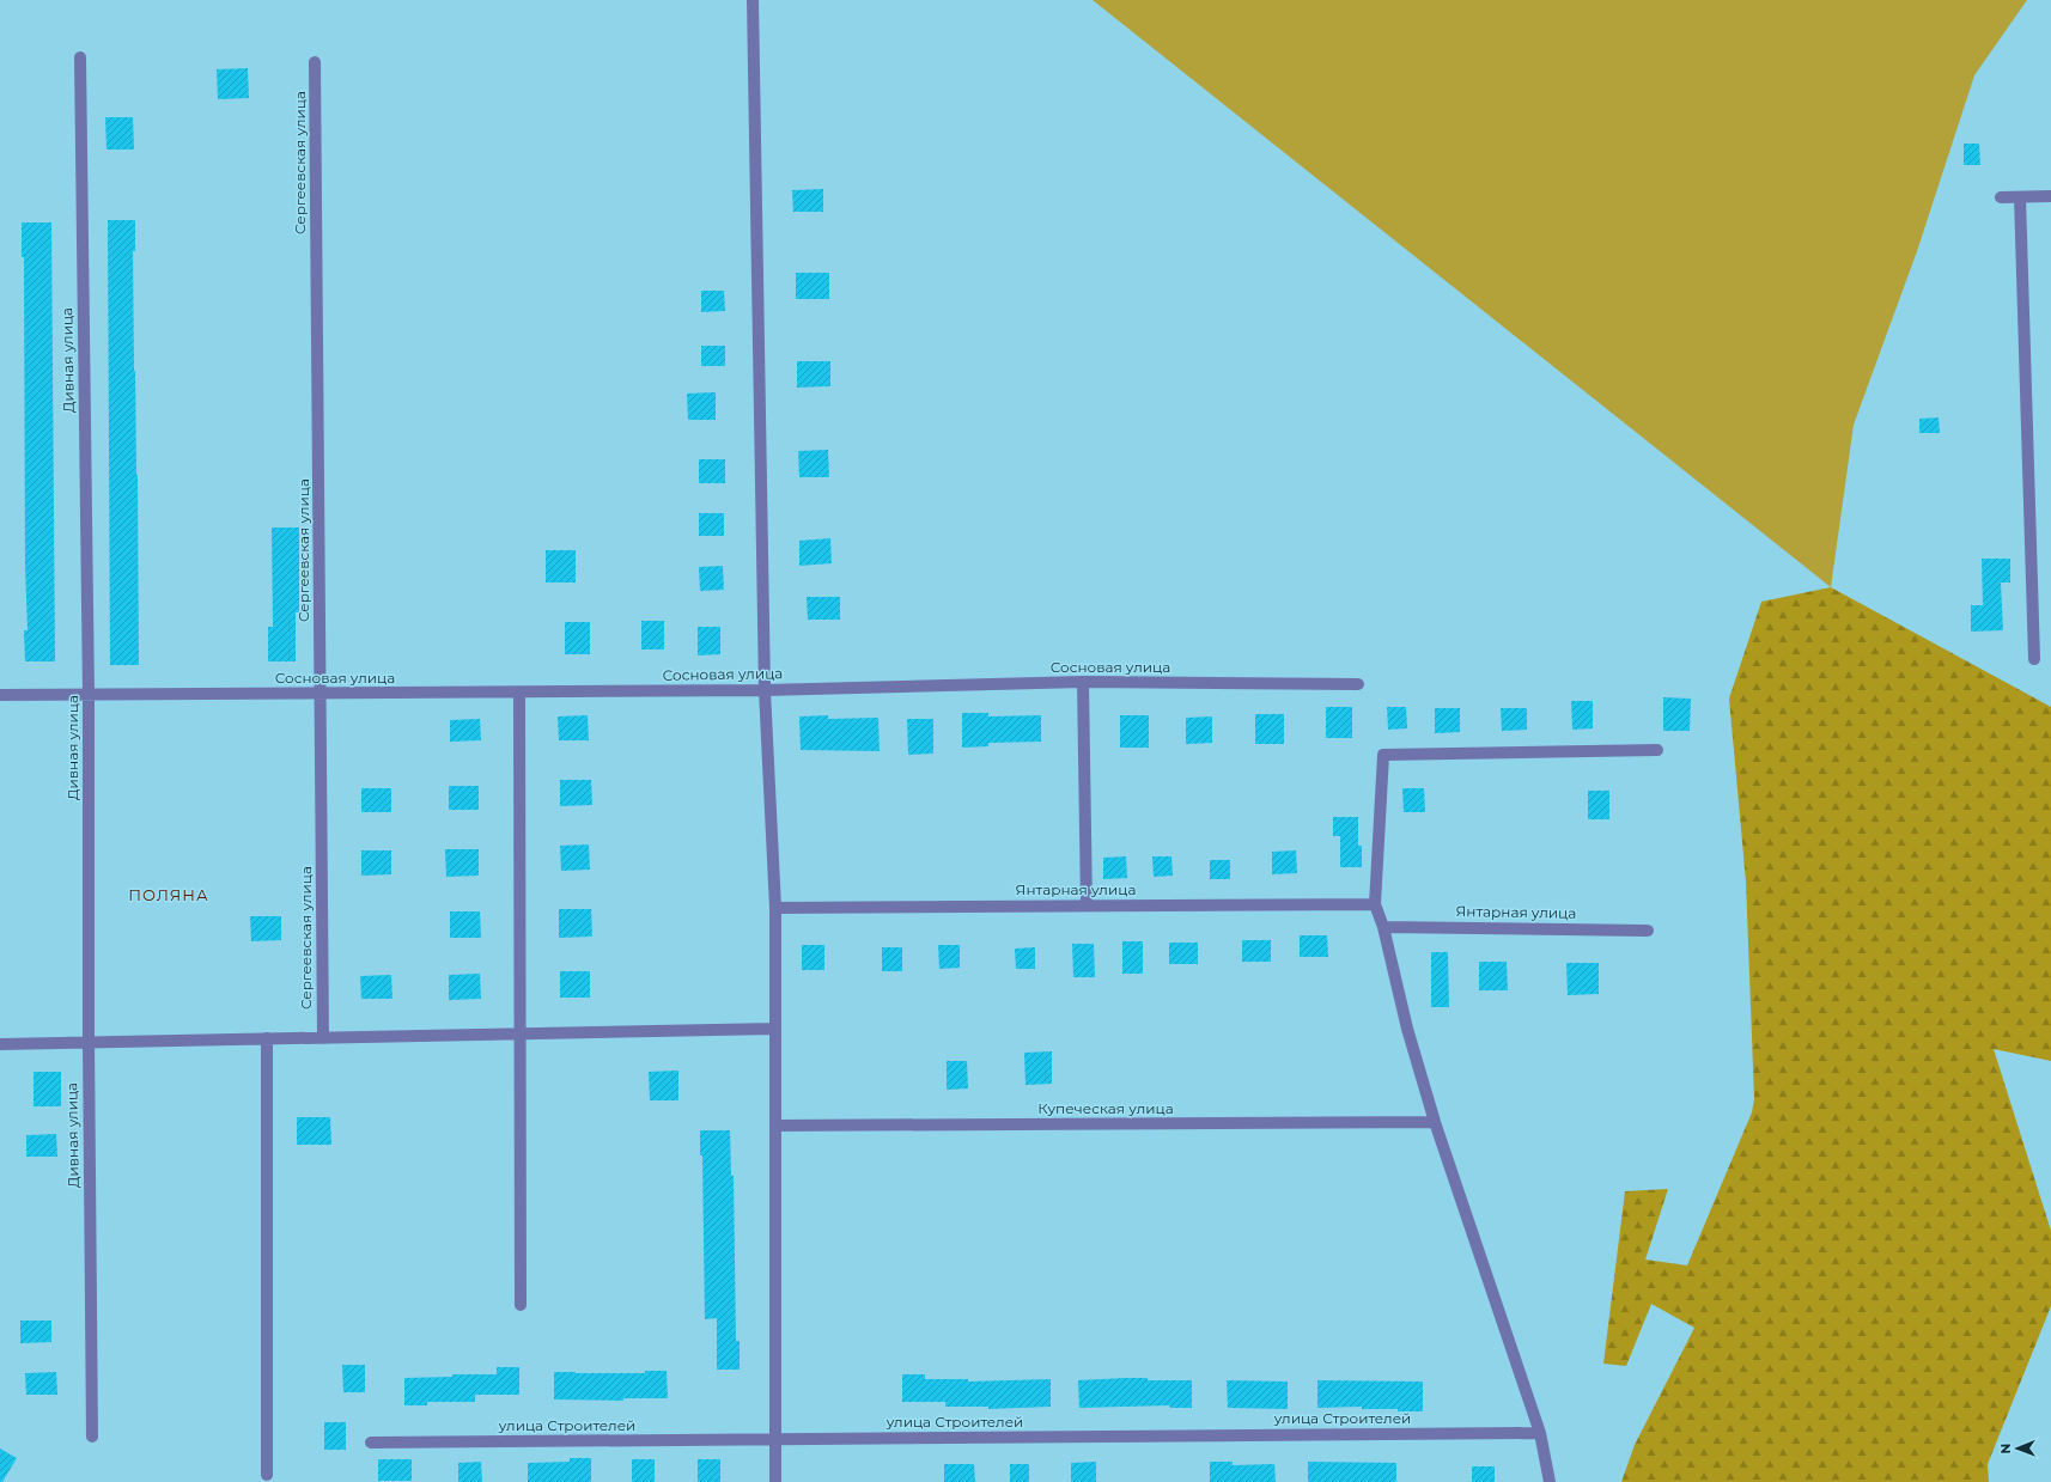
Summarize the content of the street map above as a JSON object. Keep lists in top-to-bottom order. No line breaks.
{"streets":{"street":["Сергеевская улица","Дивная улица","Сосновая улица","Янтарная улица","Купеческая улица","улица Строителей"]},"crossings":[["Сергеевская улица","Сосновая улица"],["Дивная улица","Сосновая улица"]],"districts":["ПОЛЯНА"],"north":"left"}
